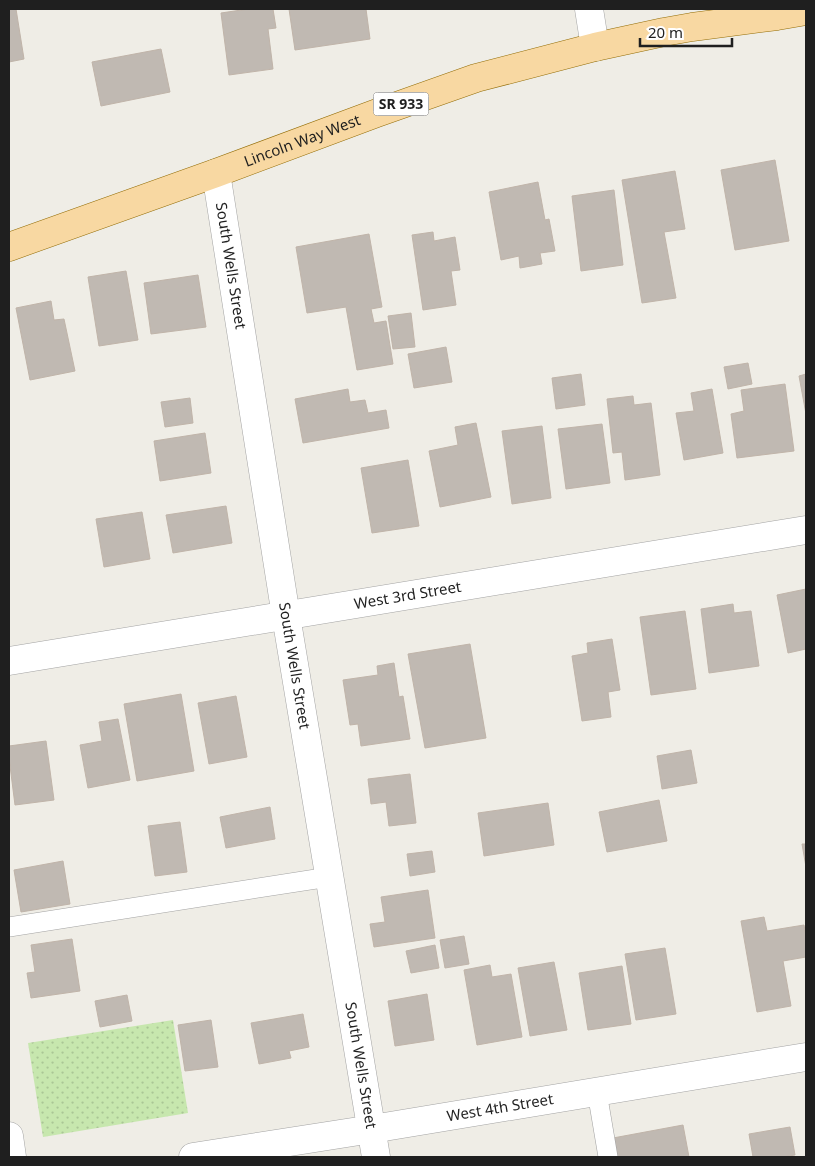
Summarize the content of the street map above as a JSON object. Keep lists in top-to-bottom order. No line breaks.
{"streets":{"main road":["SR 933","Lincoln Way West"],"street":["South Wells Street","West 3rd Street","West 4th Street"]},"crossings":[["Lincoln Way West","South Wells Street"],["South Wells Street","West 3rd Street"],["South Wells Street","West 4th Street"]],"scale_bar":"20 m"}
